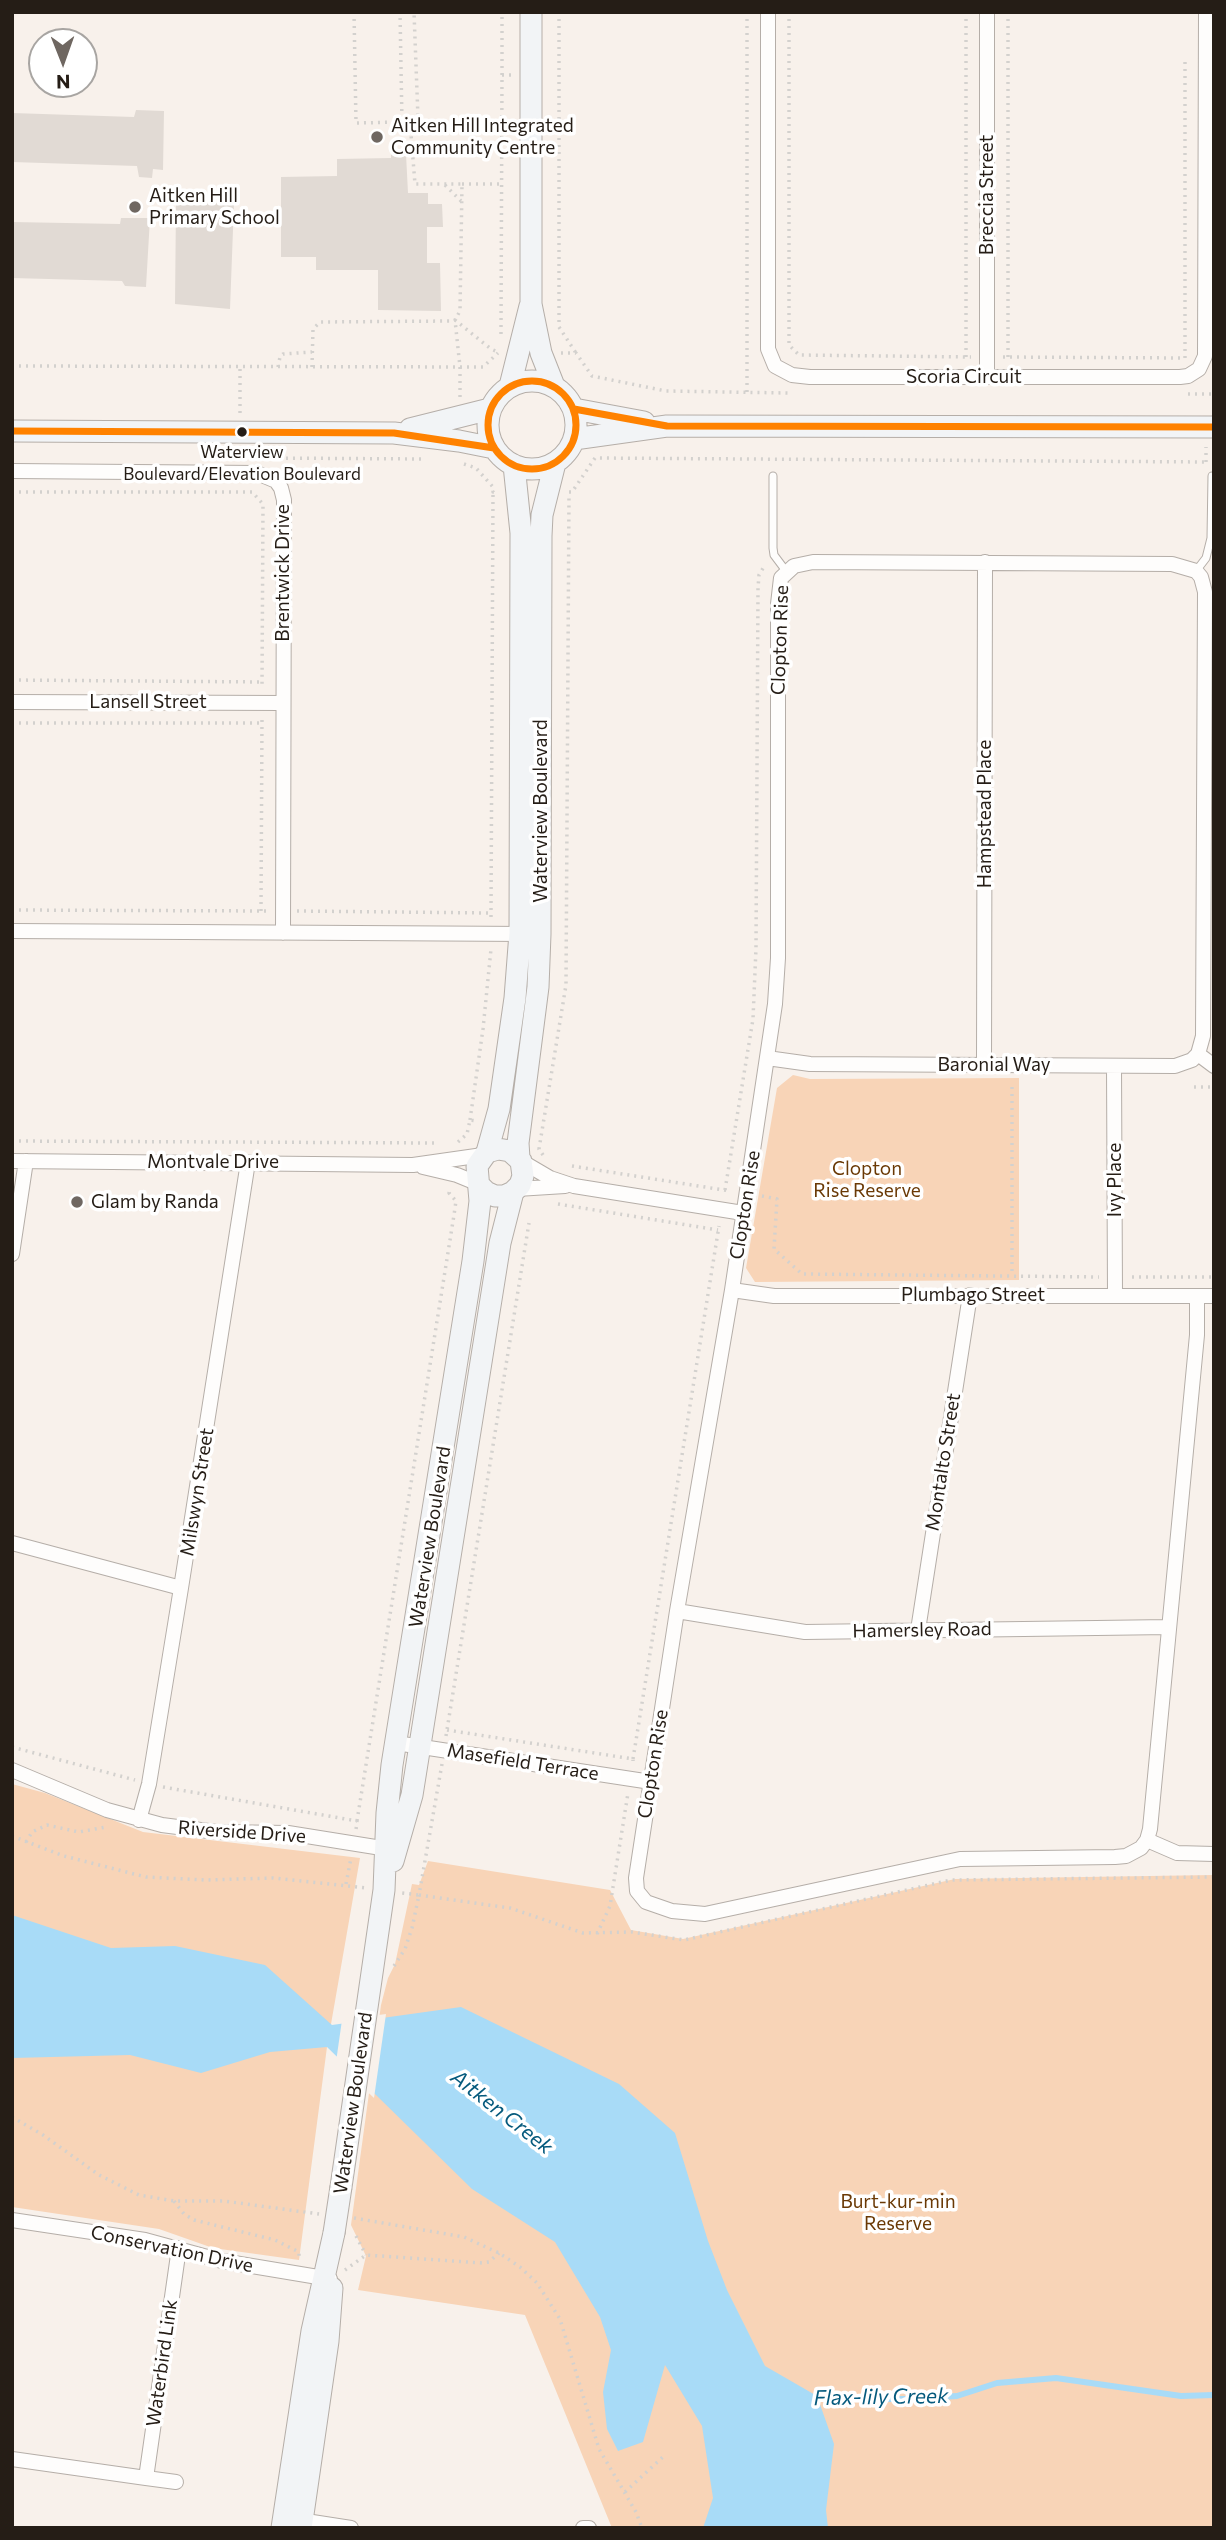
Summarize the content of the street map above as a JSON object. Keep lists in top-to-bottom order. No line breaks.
{"streets":{"street":["Breccia Street","Scoria Circuit","Brentwick Drive","Clopton Rise","Lansell Street","Waterview Boulevard","Hampstead Place","Baronial Way","Montvale Drive","Ivy Place","Plumbago Street","Montalto Street","Milswyn Street","Hamersley Road","Masefield Terrace","Riverside Drive","Conservation Drive","Waterbird Link"]},"crossings":[["Breccia Street","Scoria Circuit"],["Brentwick Drive","Lansell Street"],["Clopton Rise","Hampstead Place"],["Clopton Rise","Baronial Way"],["Clopton Rise","Plumbago Street"],["Clopton Rise","Hamersley Road"],["Clopton Rise","Masefield Terrace"],["Waterview Boulevard","Montvale Drive"],["Waterview Boulevard","Masefield Terrace"],["Waterview Boulevard","Riverside Drive"],["Waterview Boulevard","Conservation Drive"],["Hampstead Place","Baronial Way"],["Baronial Way","Ivy Place"],["Montvale Drive","Milswyn Street"],["Ivy Place","Plumbago Street"],["Plumbago Street","Montalto Street"],["Montalto Street","Hamersley Road"],["Milswyn Street","Riverside Drive"],["Conservation Drive","Waterbird Link"]],"water":["Aitken Creek","Flax-lily Creek"],"parks":["Clopton Rise Reserve","Burt-kur-min Reserve"],"places":["Aitken Hill Integrated Community Centre","Aitken Hill Primary School","Waterview Boulevard/Elevation Boulevard","Glam by Randa"],"north":"bottom"}
